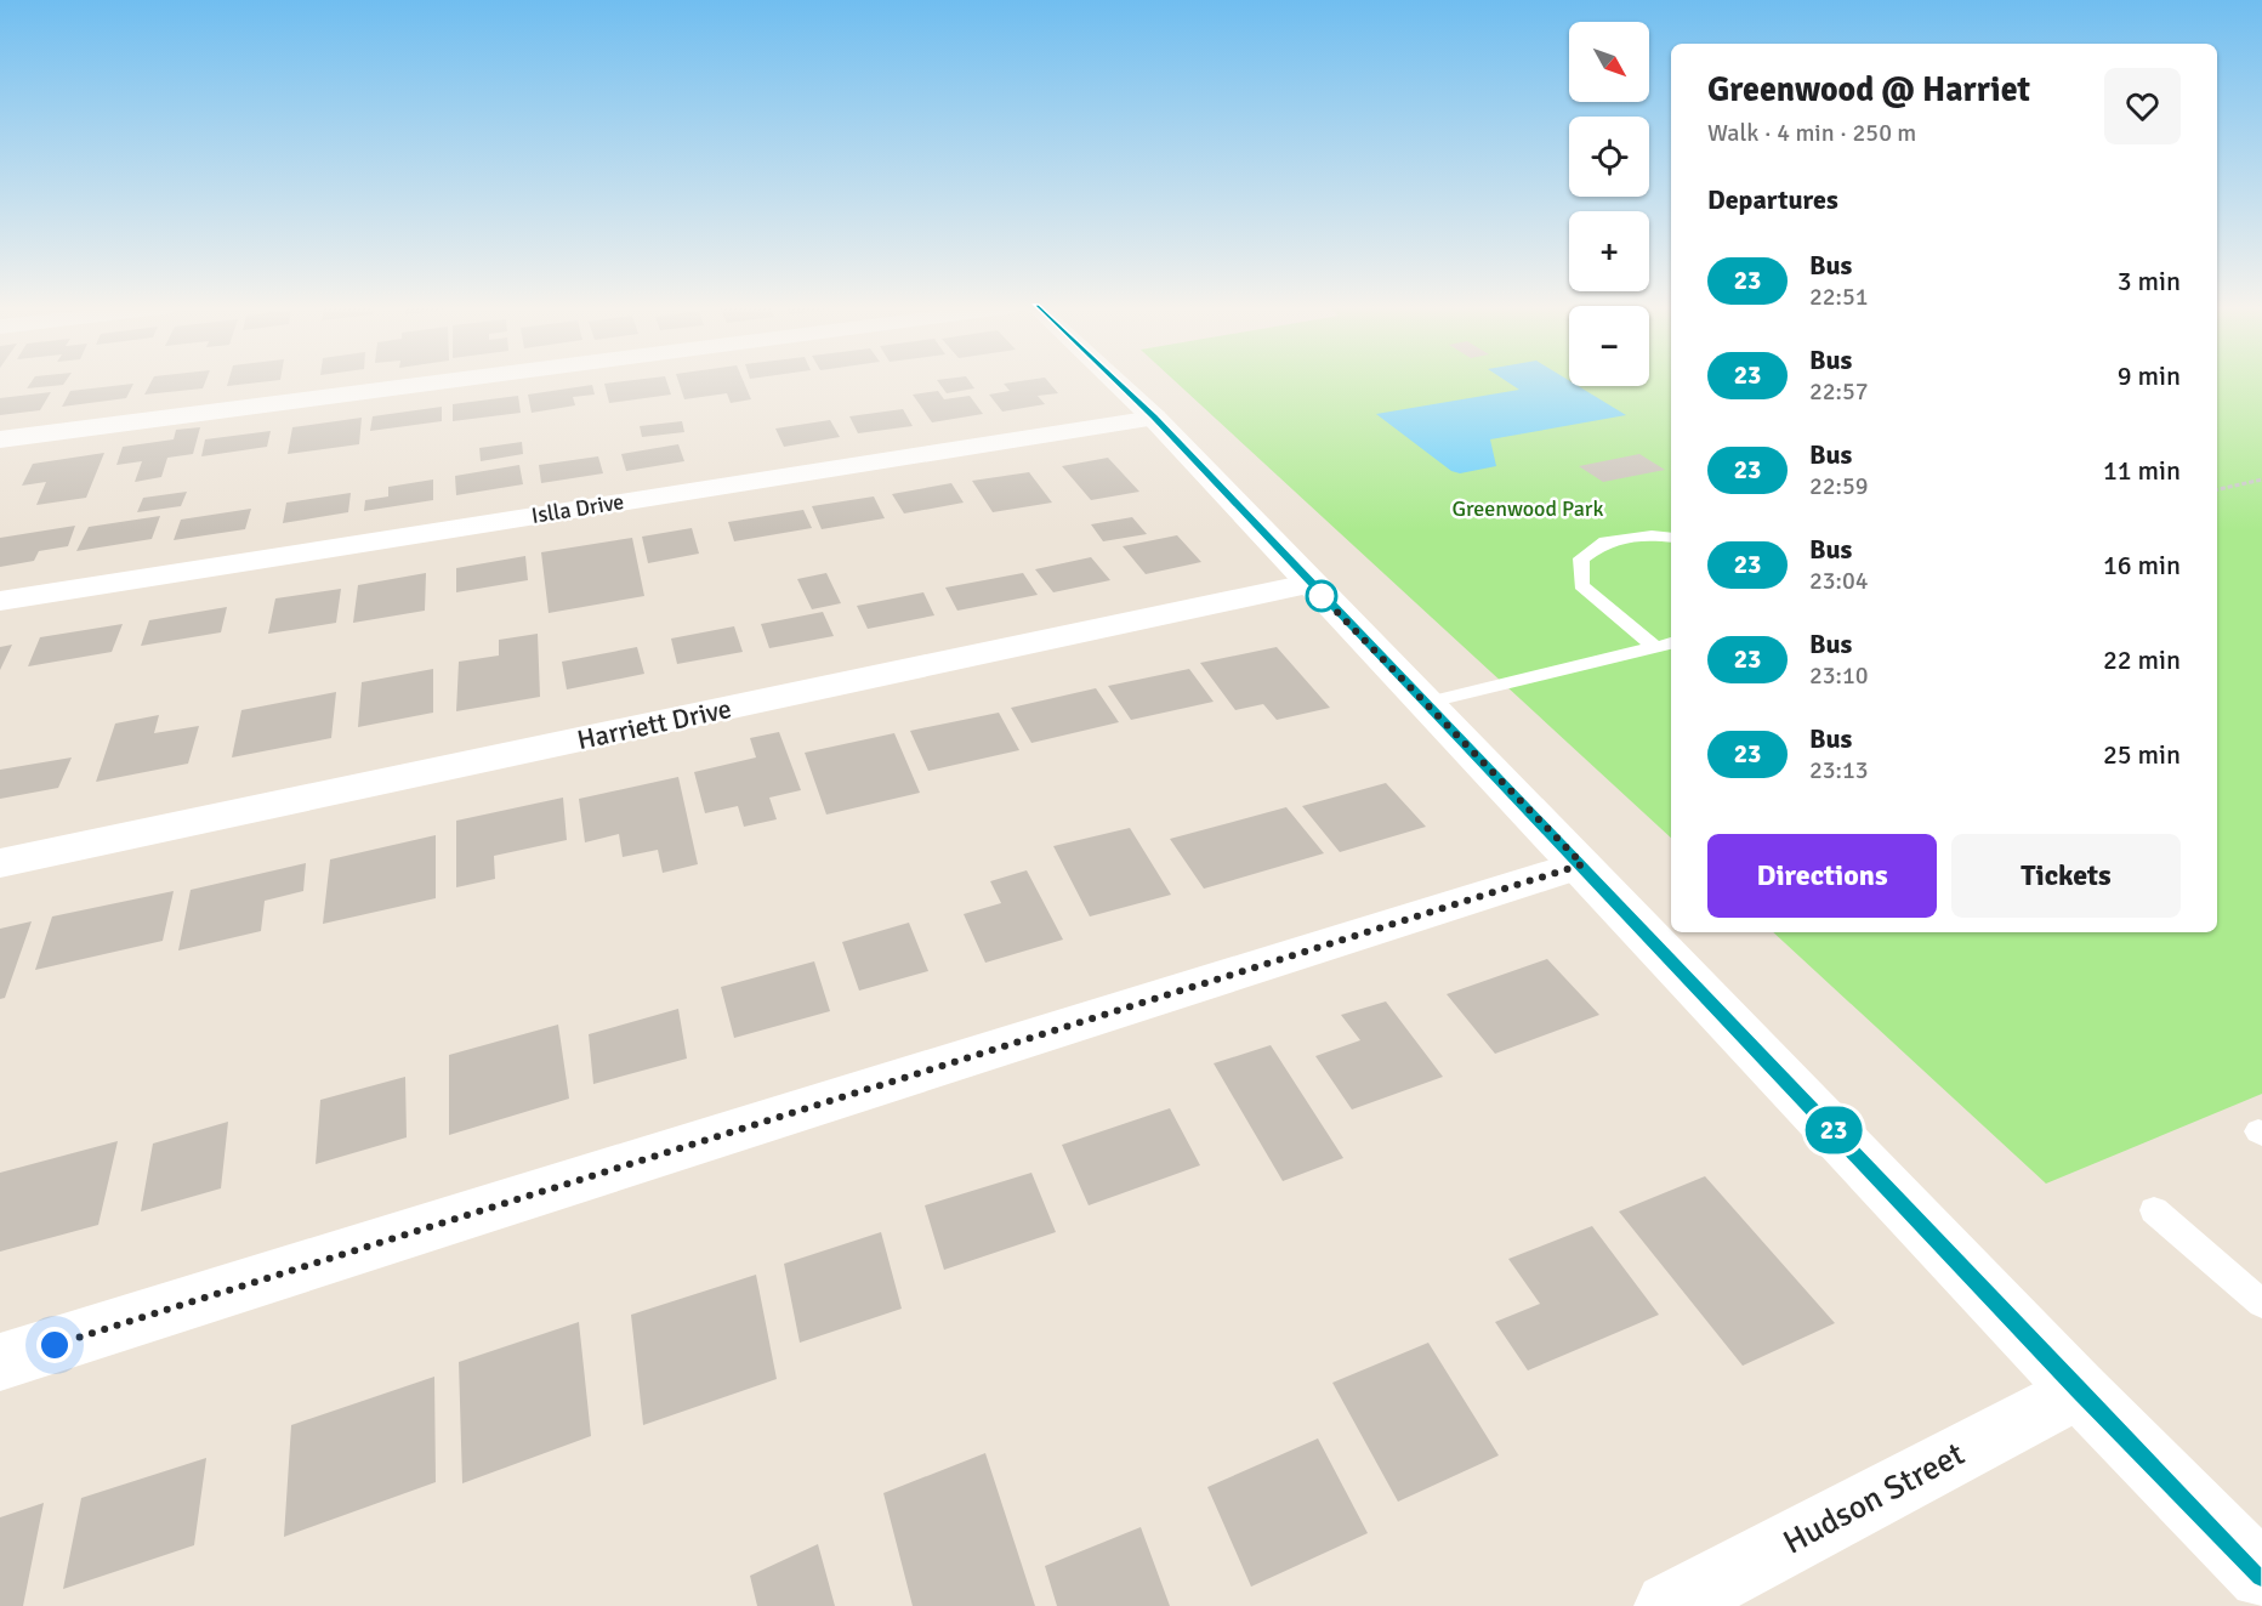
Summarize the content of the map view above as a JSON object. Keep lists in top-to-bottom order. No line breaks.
{"streets":{"street":["Islla Drive","Harriett Drive","Hudson Street"]},"parks":["Greenwood Park"],"lines":["bus line 23"],"north":"bottom right","page":{"on_map":"23","map_buttons":["+","−"],"heading":[["Greenwood @ Harriet","Walk · 4 min · 250 m"],"Departures"],"list":[{"mark":"23","name":"Bus","note":"22:51","value":"3 min"},{"mark":"23","name":"Bus","note":"22:57","value":"9 min"},{"mark":"23","name":"Bus","note":"22:59","value":"11 min"},{"mark":"23","name":"Bus","note":"23:04","value":"16 min"},{"mark":"23","name":"Bus","note":"23:10","value":"22 min"},{"mark":"23","name":"Bus","note":"23:13","value":"25 min"}],"buttons":["Directions","Tickets"]}}
